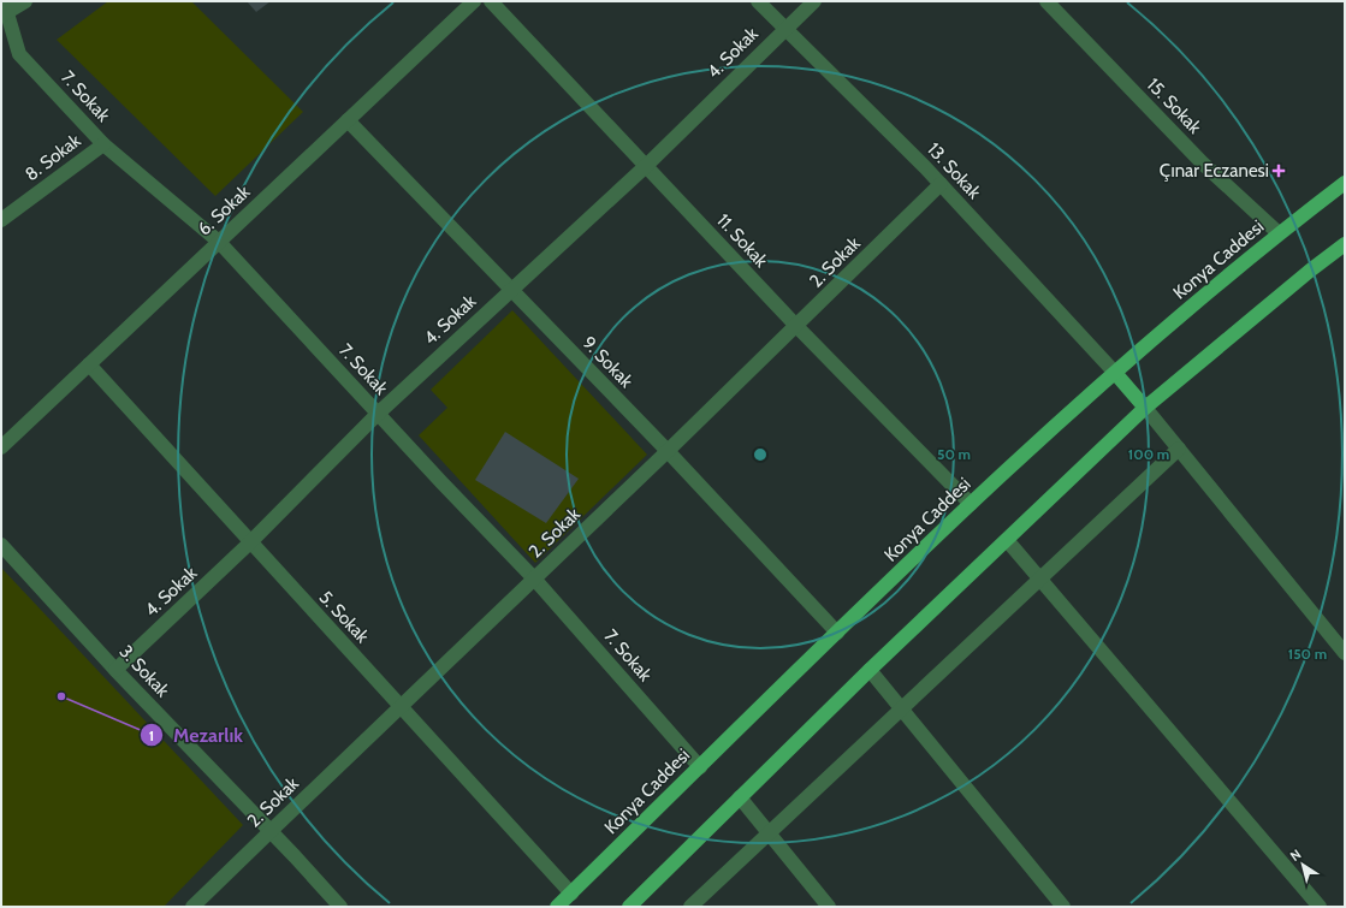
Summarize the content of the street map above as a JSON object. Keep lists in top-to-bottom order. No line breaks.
{"streets":{"main road":["Konya Caddesi"],"street":["4. Sokak","7. Sokak","15. Sokak","8. Sokak","13. Sokak","6. Sokak","11. Sokak","2. Sokak","9. Sokak","5. Sokak","3. Sokak"]},"crossings":[["4. Sokak","7. Sokak"],["4. Sokak","13. Sokak"],["4. Sokak","11. Sokak"],["4. Sokak","9. Sokak"],["4. Sokak","5. Sokak"],["4. Sokak","3. Sokak"],["7. Sokak","8. Sokak"],["7. Sokak","6. Sokak"],["7. Sokak","Konya Caddesi"],["7. Sokak","2. Sokak"],["15. Sokak","Konya Caddesi"],["13. Sokak","Konya Caddesi"],["13. Sokak","2. Sokak"],["6. Sokak","9. Sokak"],["6. Sokak","5. Sokak"],["11. Sokak","Konya Caddesi"],["11. Sokak","2. Sokak"],["Konya Caddesi","9. Sokak"],["Konya Caddesi","5. Sokak"],["2. Sokak","9. Sokak"],["2. Sokak","5. Sokak"],["2. Sokak","3. Sokak"]],"places":{"health":["Çınar Eczanesi"],"other":["Mezarlık"]},"north":"top left","rings":["50 m","100 m","150 m"]}
